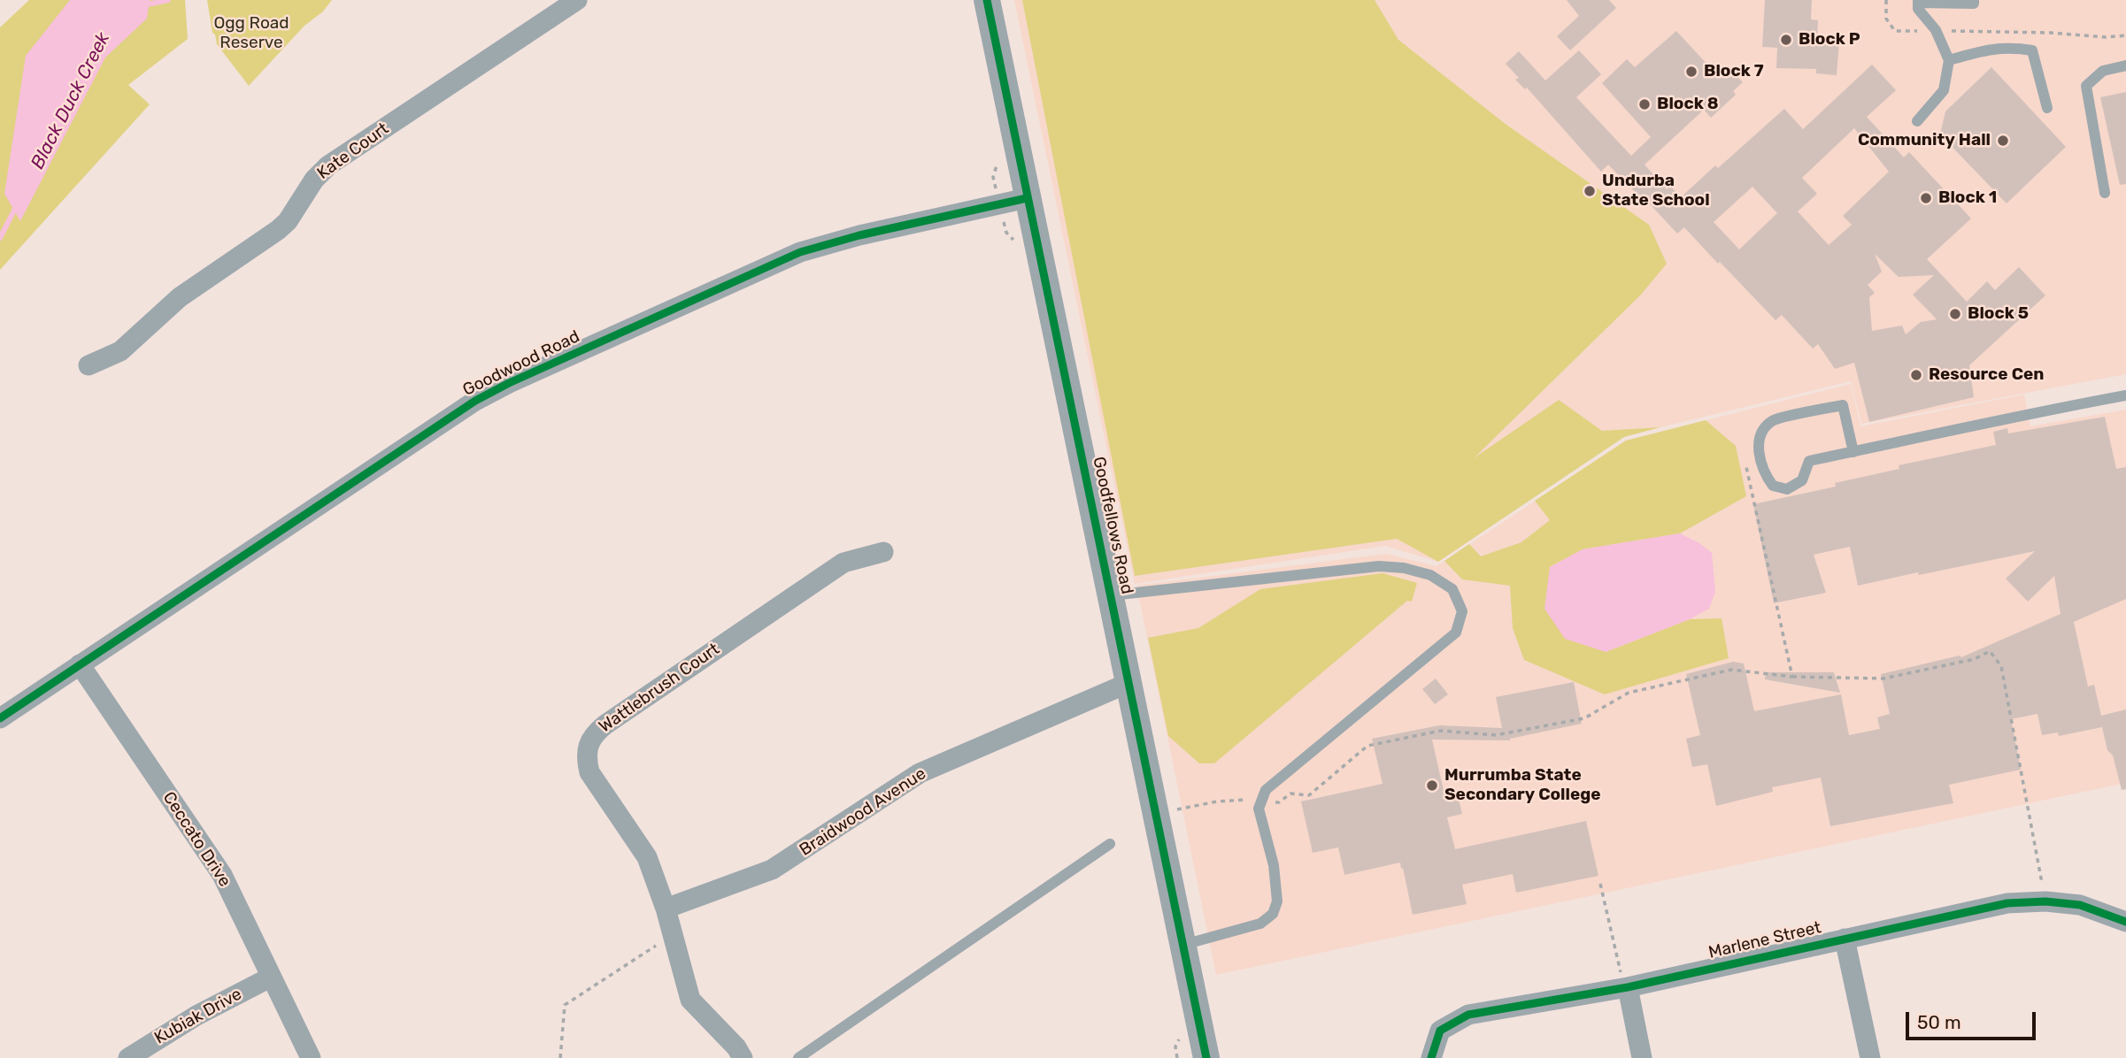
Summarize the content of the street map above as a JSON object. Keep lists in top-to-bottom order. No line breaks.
{"streets":{"street":["Kate Court","Goodwood Road","Goodfellows Road","Wattlebrush Court","Braidwood Avenue","Ceccato Drive","Marlene Street","Kubiak Drive"]},"crossings":[["Goodwood Road","Goodfellows Road"],["Goodwood Road","Ceccato Drive"],["Goodfellows Road","Braidwood Avenue"],["Wattlebrush Court","Braidwood Avenue"],["Ceccato Drive","Kubiak Drive"]],"water":["Black Duck Creek"],"parks":["Ogg Road Reserve"],"places":["Block P","Block 7","Block 8","Community Hall","Undurba State School","Block 1","Block 5","Resource Cen","Murrumba State Secondary College"],"scale_bar":"50 m"}
